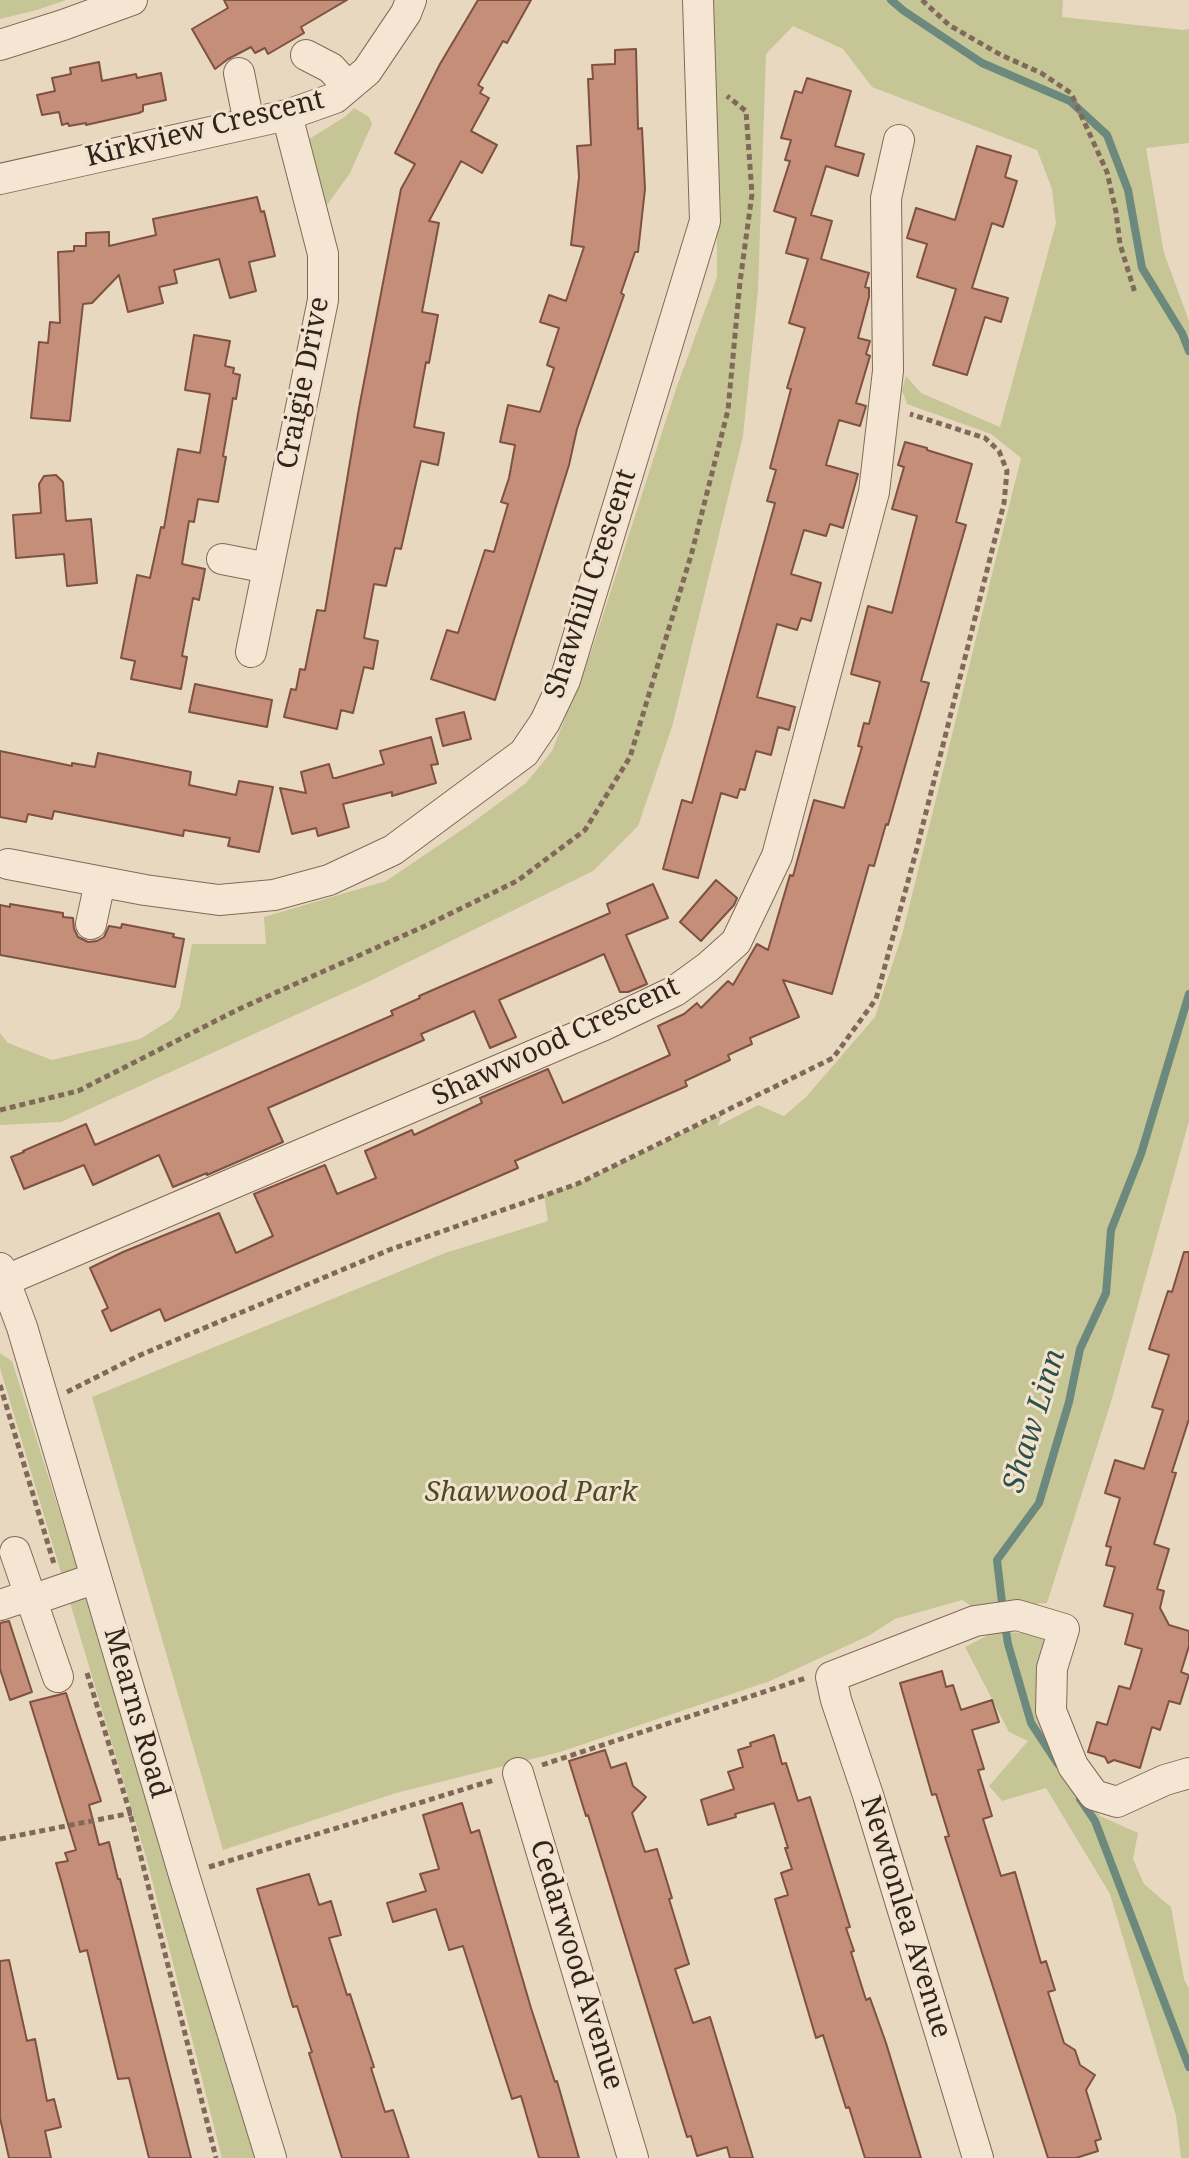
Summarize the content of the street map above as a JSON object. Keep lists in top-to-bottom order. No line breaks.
{"streets":{"street":["Kirkview Crescent","Craigie Drive","Shawhill Crescent","Shawwood Crescent","Mearns Road","Newtonlea Avenue","Cedarwood Avenue"]},"crossings":[["Kirkview Crescent","Craigie Drive"],["Shawwood Crescent","Mearns Road"]],"water":["Shaw Linn"],"parks":["Shawwood Park"]}
